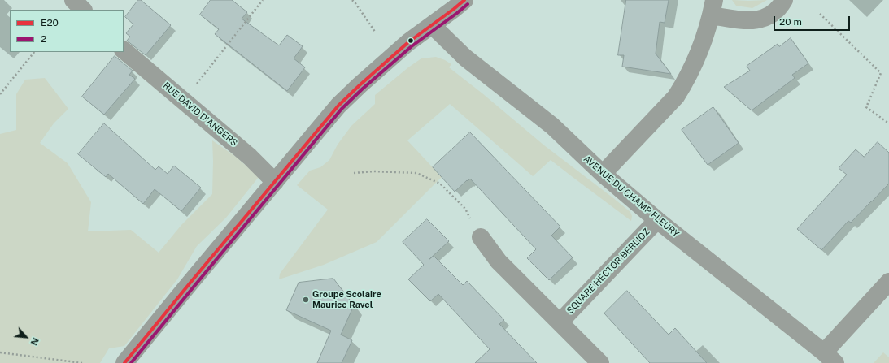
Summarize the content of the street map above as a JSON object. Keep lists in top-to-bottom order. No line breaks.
{"streets":{"street":["RUE DAVID D'ANGERS","AVENUE DU CHAMP FLEURY","SQUARE HECTOR BERLIOZ"]},"crossings":[["AVENUE DU CHAMP FLEURY","SQUARE HECTOR BERLIOZ"]],"places":["Groupe Scolaire Maurice Ravel"],"lines":["transit line E20","transit line 2"],"legend":["E20","2"],"scale_bar":"20 m","north":"bottom right"}
